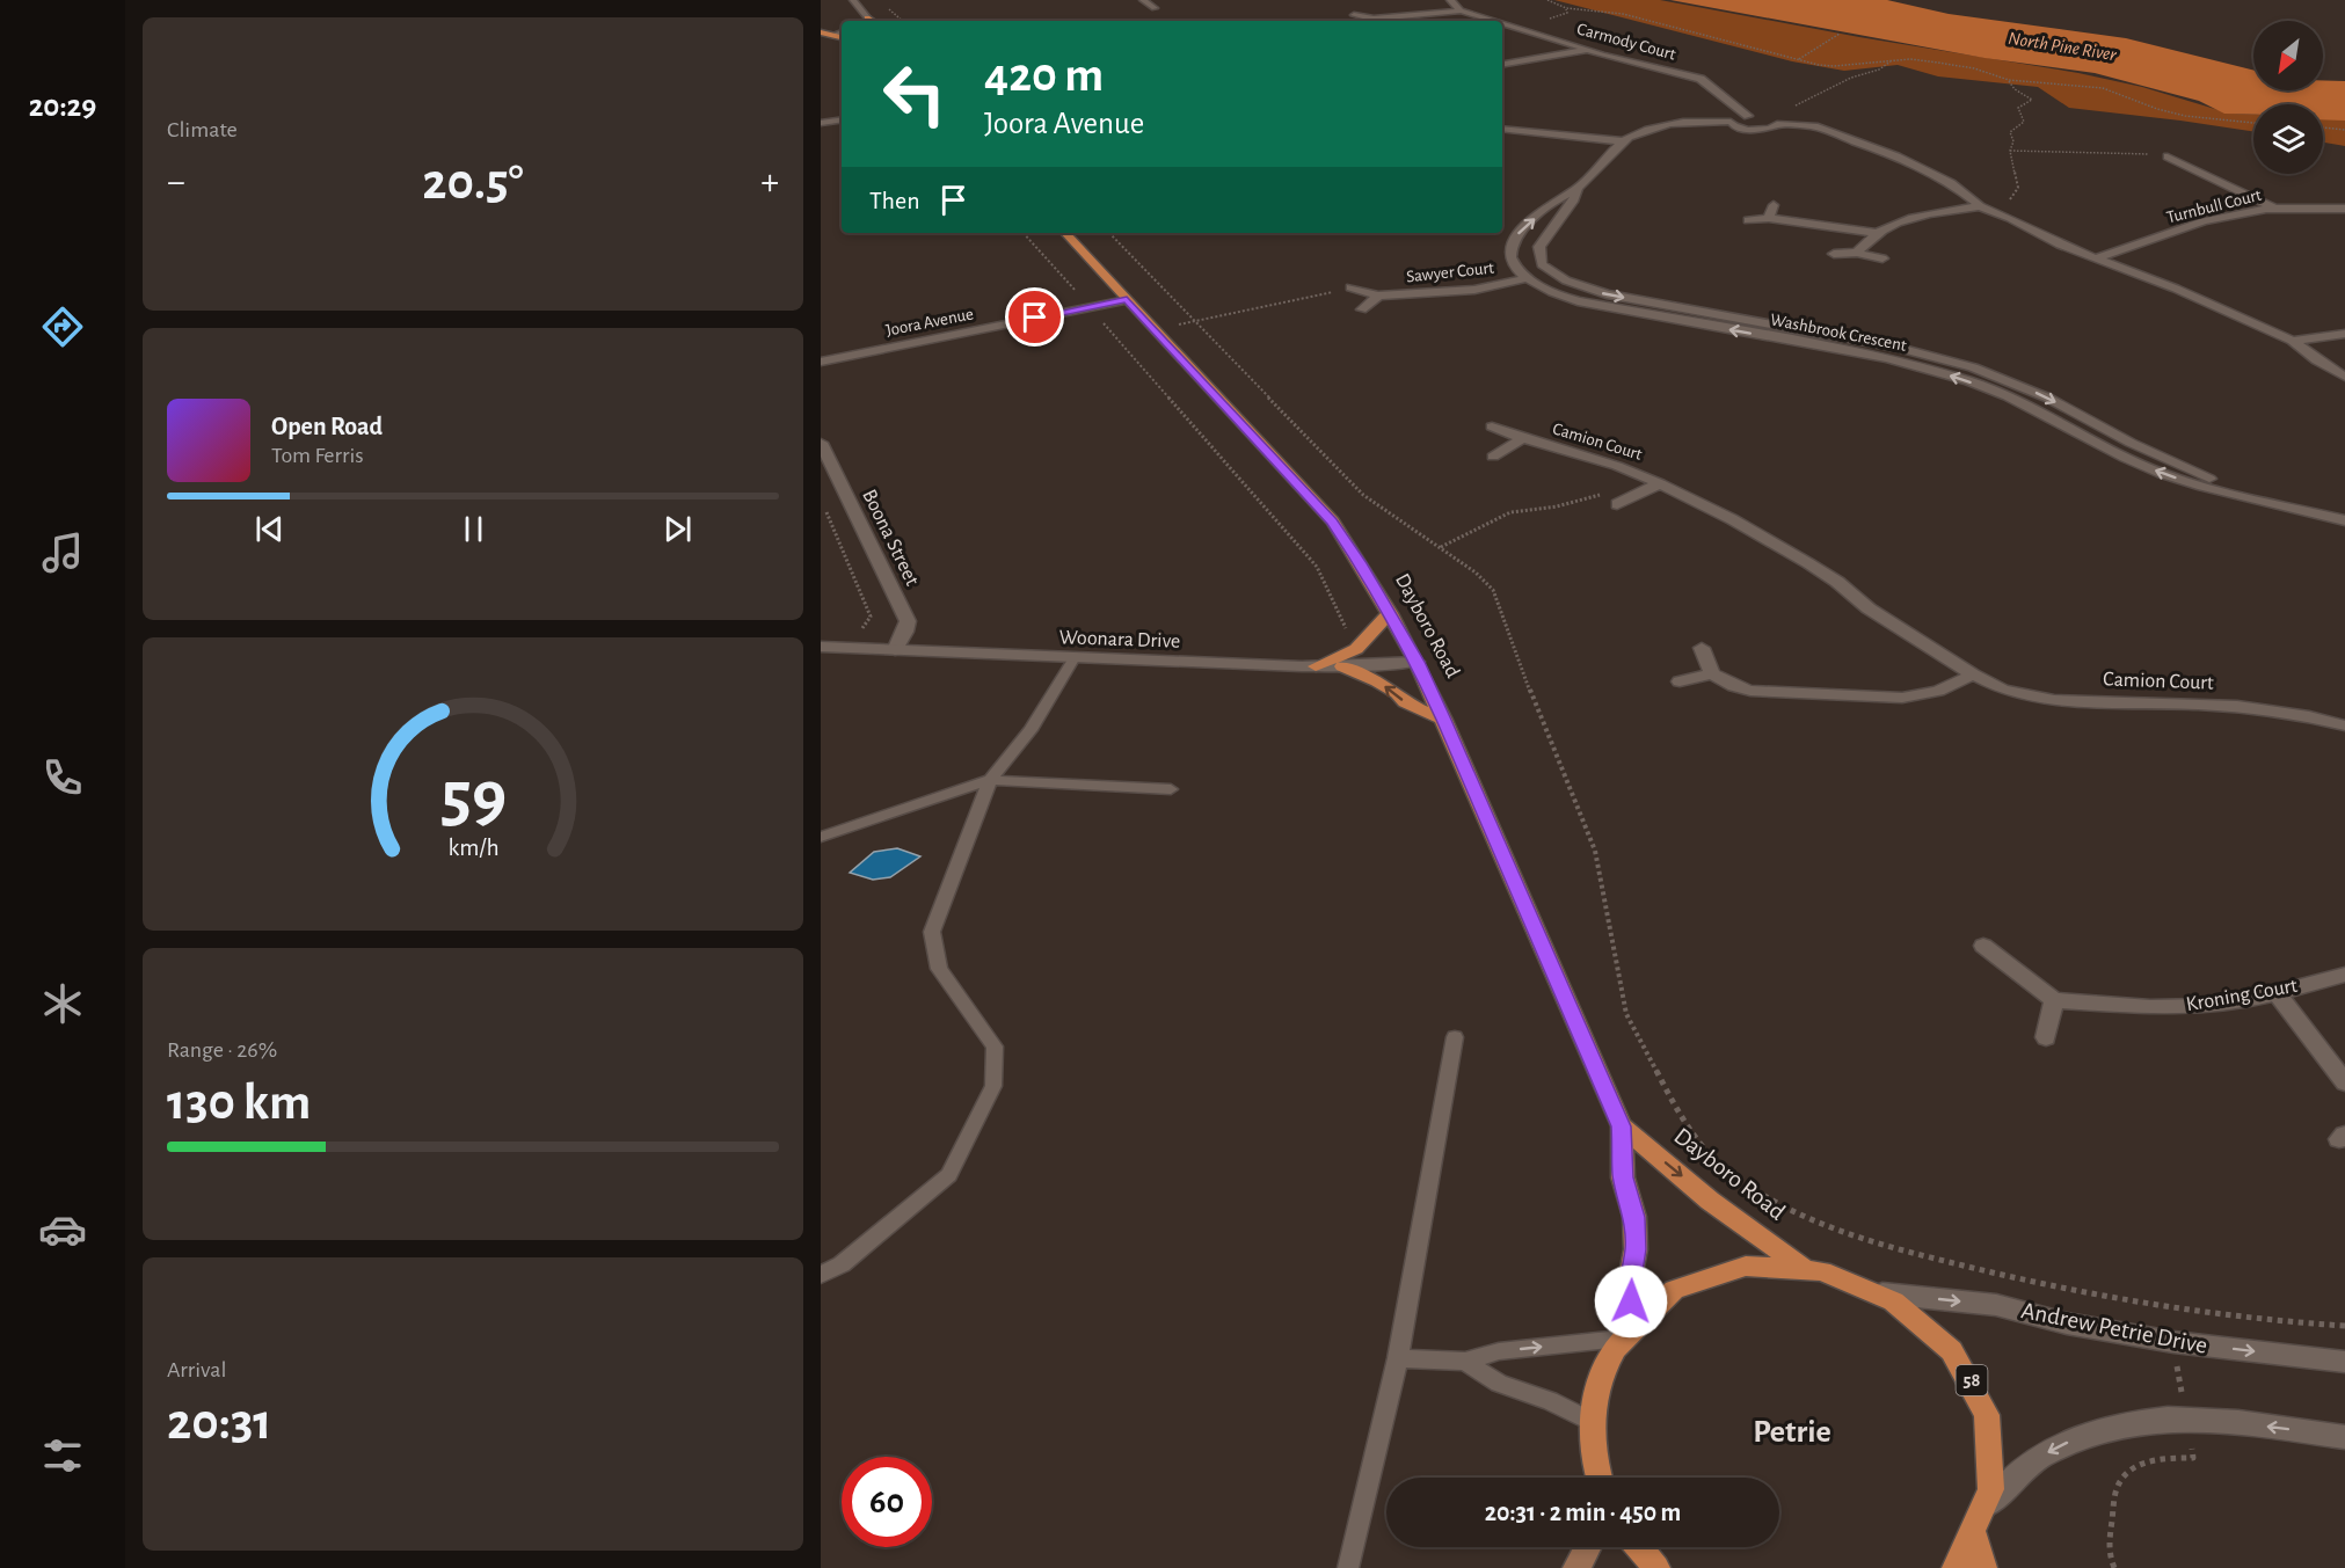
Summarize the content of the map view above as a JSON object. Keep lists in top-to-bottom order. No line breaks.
{"streets":{"main road":["Dayboro Road","58"],"street":["Carmody Court","Turnbull Court","Sawyer Court","Joora Avenue","Washbrook Crescent","Camion Court","Boona Street","Woonara Drive","Kroning Court","Andrew Petrie Drive"]},"crossings":[["Carmody Court","Washbrook Crescent"],["Sawyer Court","Washbrook Crescent"],["Joora Avenue","Dayboro Road"],["Boona Street","Woonara Drive"],["Dayboro Road","Woonara Drive"],["Dayboro Road","58"],["Andrew Petrie Drive","58"]],"districts":["Petrie"],"water":["North Pine River"],"north":"bottom left","page":{"tabs":"20:29","tile":["Climate",["Range · 26%","130 km"],["Arrival","20:31"]],"turn":["420 m","Joora Avenue"],"heat":["−","20.5°","+"],"then":"Then","song":["Open Road","Tom Ferris"],"limit":"60","trip":"20:31 · 2 min · 450 m","gauge":["59","km/h"]}}
